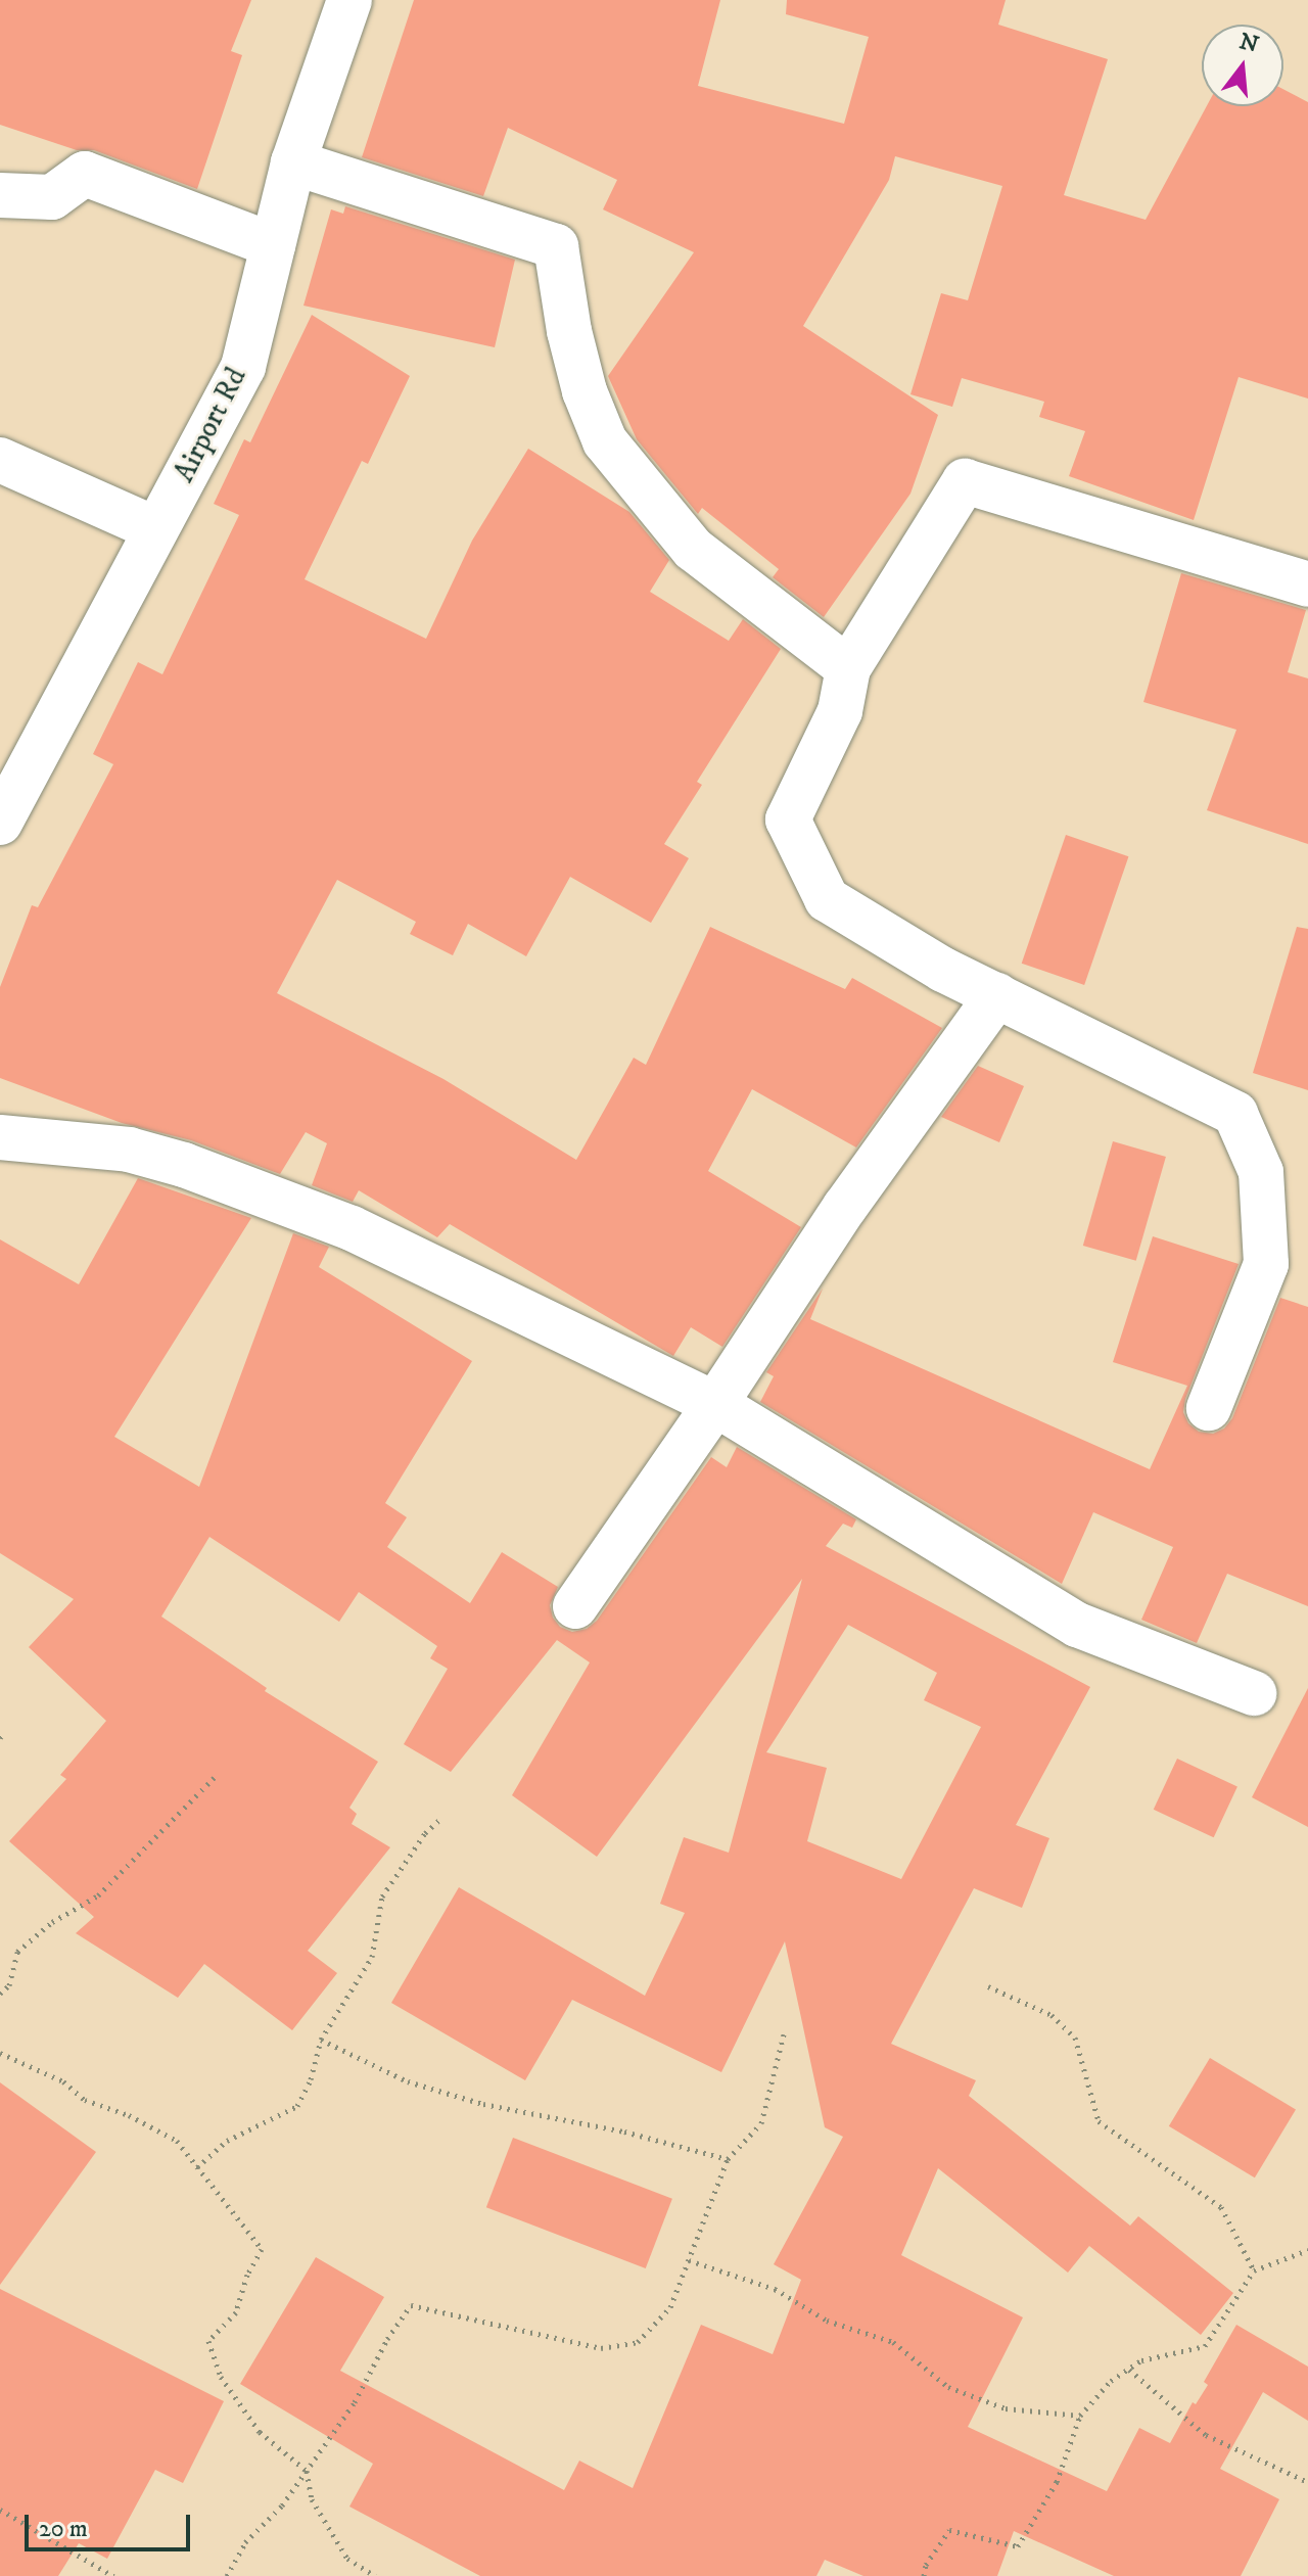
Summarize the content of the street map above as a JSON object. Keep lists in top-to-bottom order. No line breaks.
{"streets":{"street":["Airport Rd"]},"scale_bar":"20 m","north":"top"}
